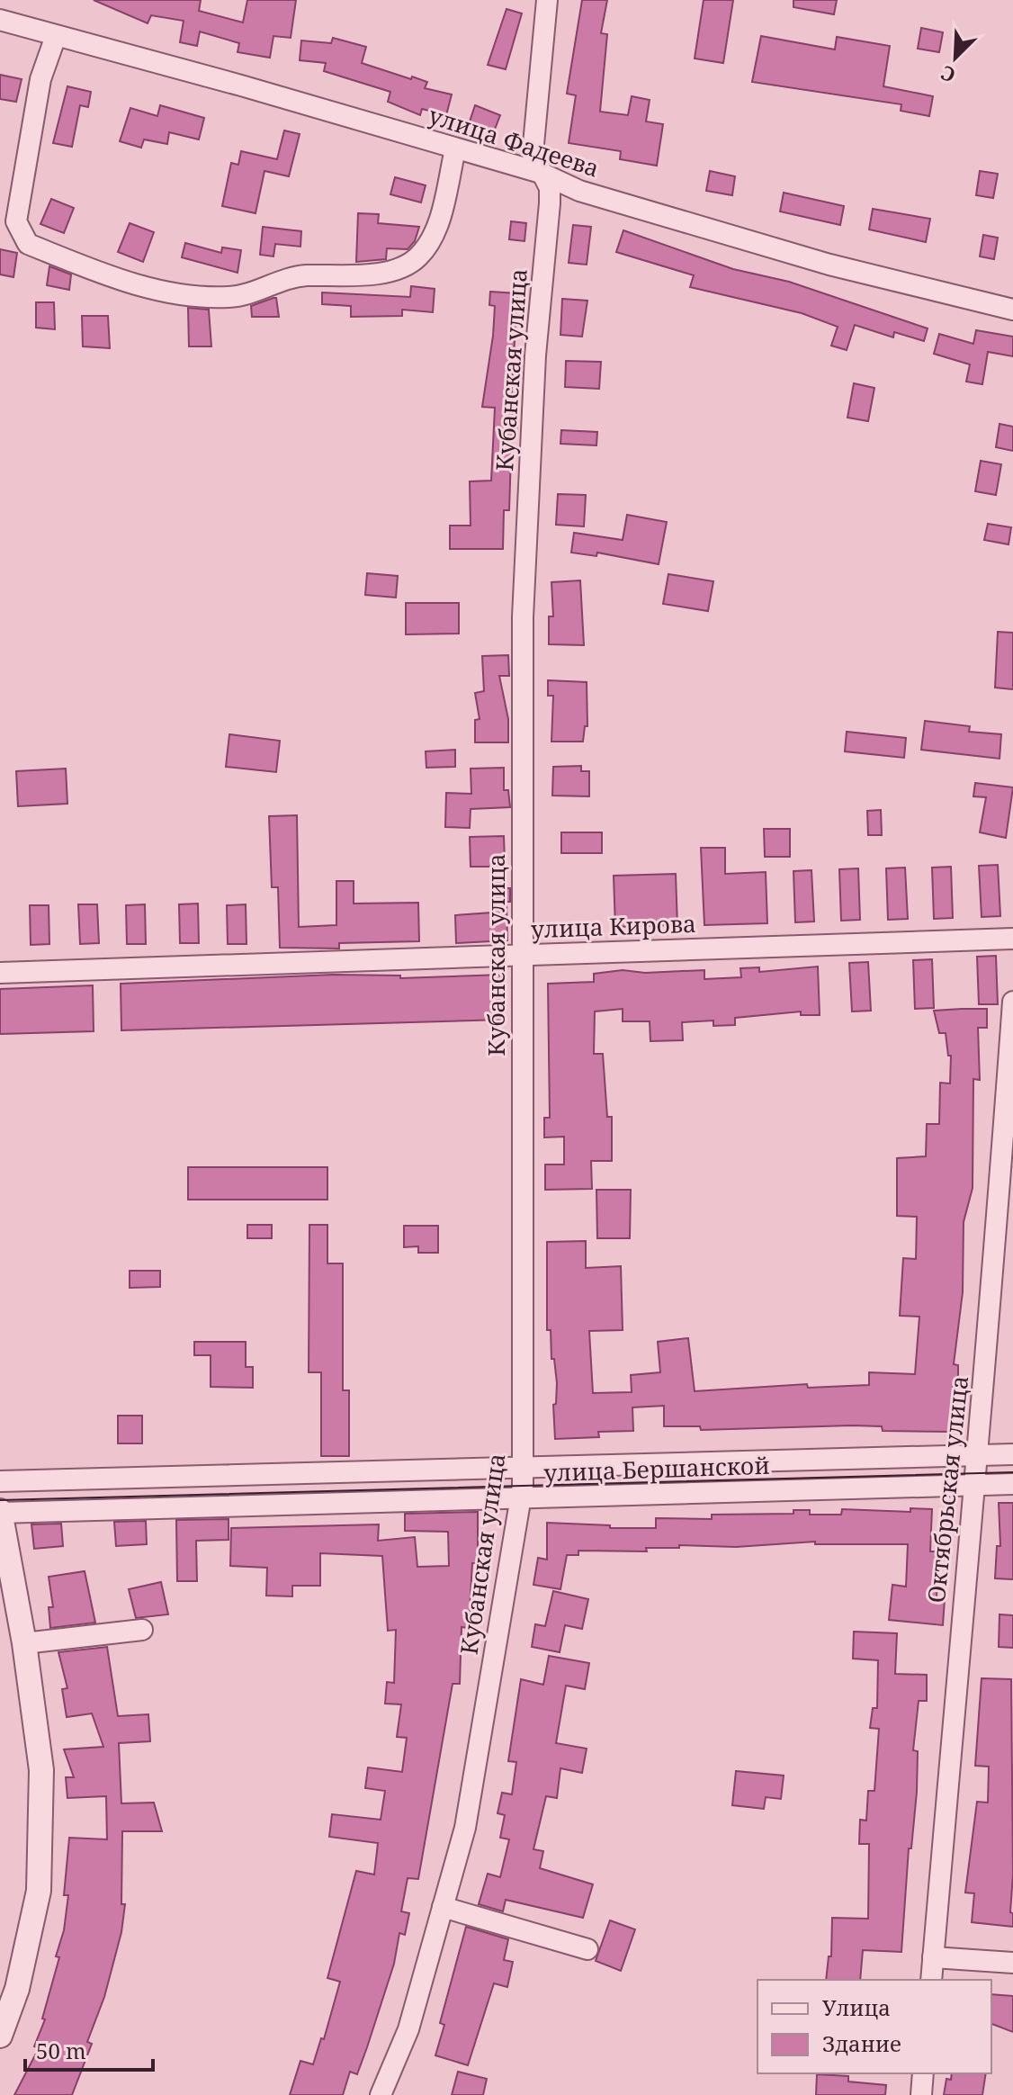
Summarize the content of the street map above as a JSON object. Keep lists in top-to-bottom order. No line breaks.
{"streets":{"street":["улица Фадеева","Кубанская улица","улица Кирова","улица Бершанской","Октябрьская улица"]},"crossings":[["улица Фадеева","Кубанская улица"],["Кубанская улица","улица Кирова"],["Кубанская улица","улица Бершанской"],["улица Бершанской","Октябрьская улица"]],"legend":["Улица","Здание"],"scale_bar":"50 m","north":"bottom left"}
